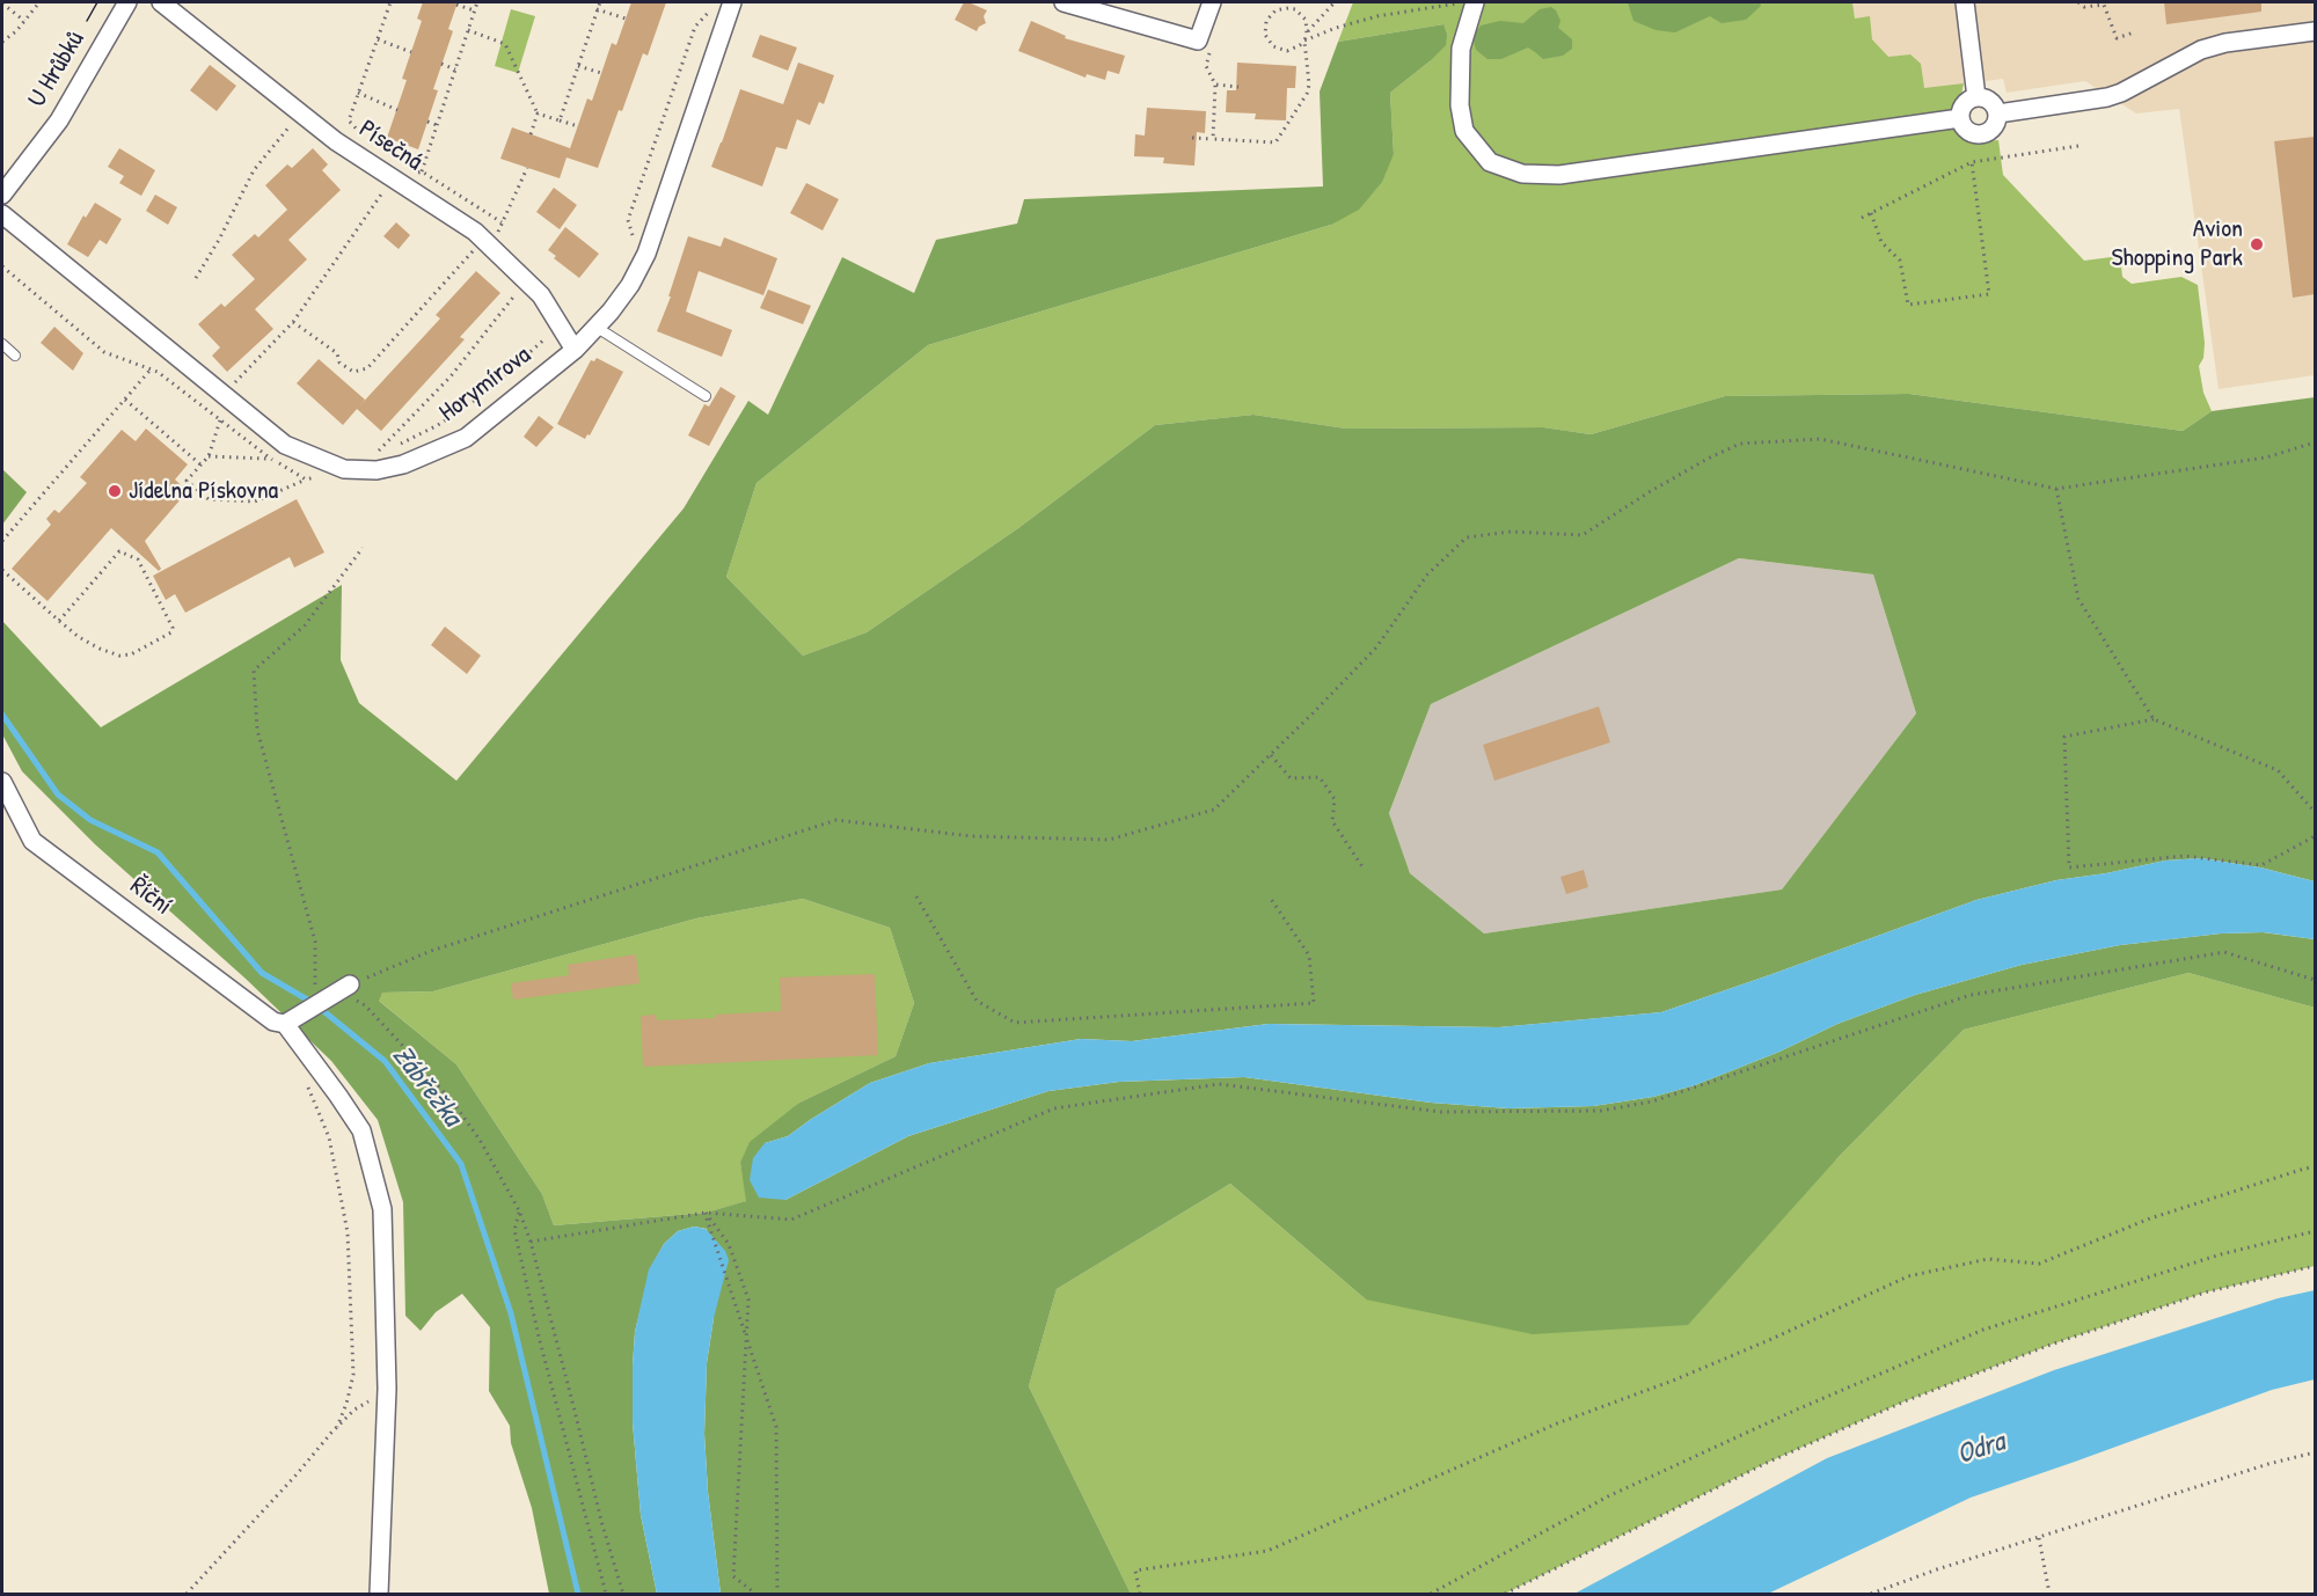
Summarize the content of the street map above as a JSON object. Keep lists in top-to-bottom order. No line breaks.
{"streets":{"street":["U Hrůbků","Písečná","Horymírova","Říční"]},"crossings":[["Písečná","Horymírova"]],"water":["Zábřežka","Odra"],"places":["Avion Shopping Park","Jídelna Pískovna"]}
